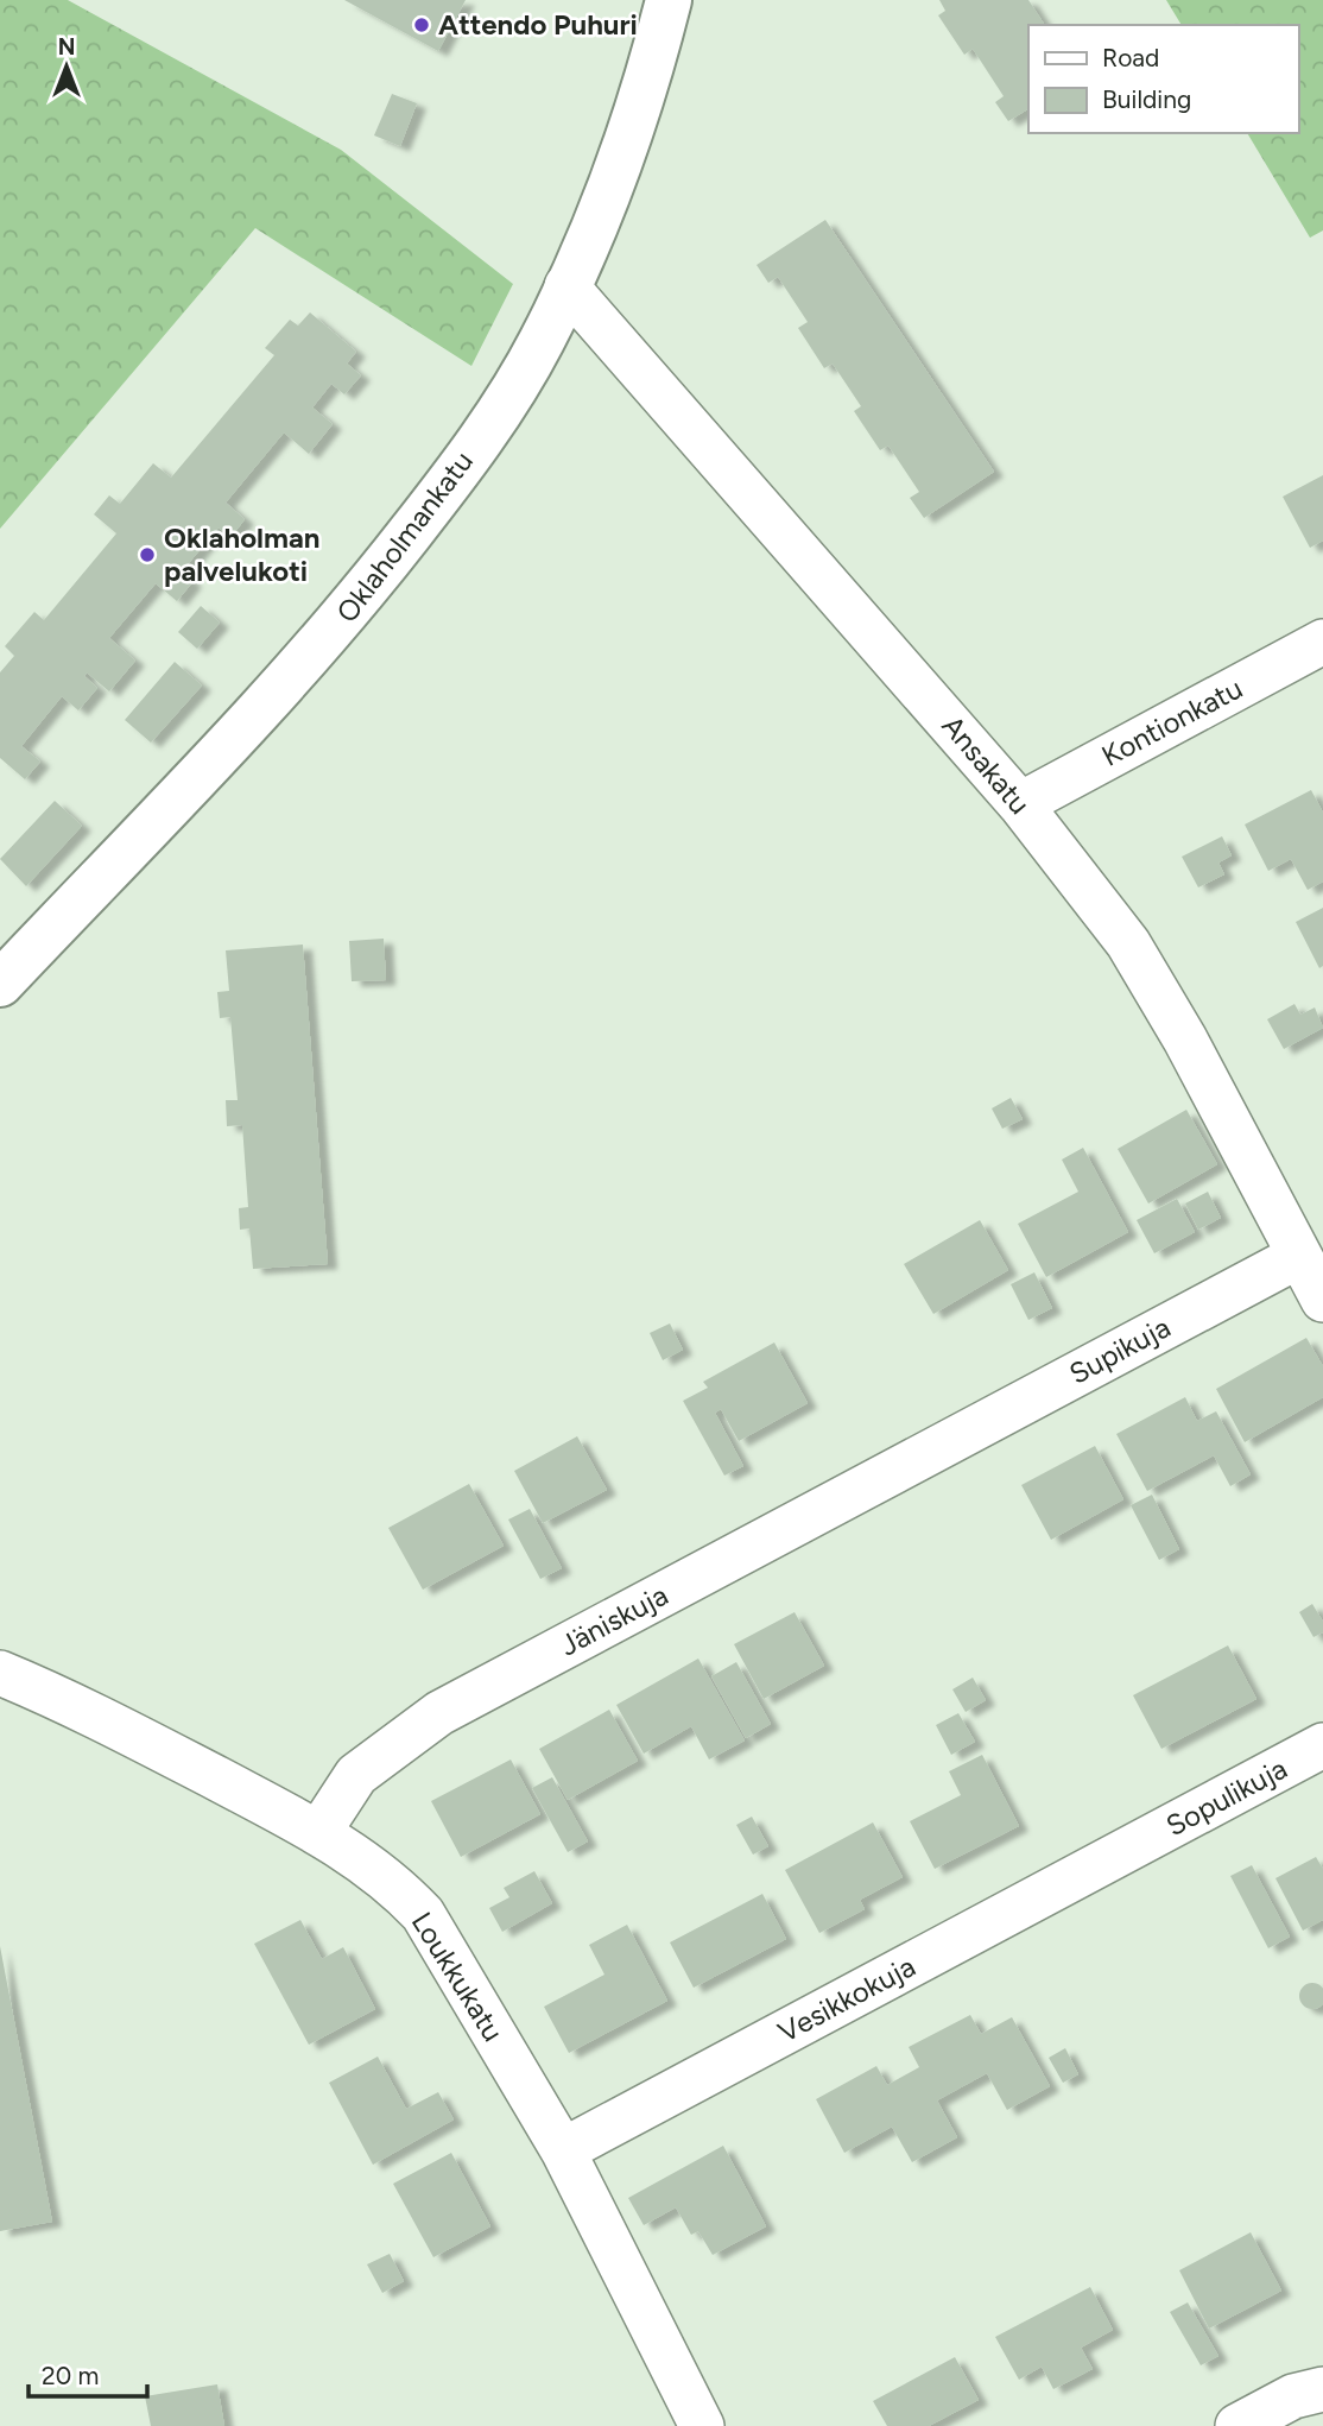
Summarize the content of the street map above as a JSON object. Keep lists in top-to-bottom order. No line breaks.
{"streets":{"street":["Oklaholmankatu","Kontionkatu","Ansakatu","Supikuja","Jäniskuja","Sopulikuja","Loukkukatu","Vesikkokuja"]},"crossings":[["Oklaholmankatu","Ansakatu"],["Kontionkatu","Ansakatu"],["Ansakatu","Supikuja"],["Supikuja","Jäniskuja"],["Jäniskuja","Loukkukatu"],["Sopulikuja","Vesikkokuja"],["Loukkukatu","Vesikkokuja"]],"places":["Attendo Puhuri","Oklaholman palvelukoti"],"legend":["Road","Building"],"scale_bar":"20 m","north":"top"}
